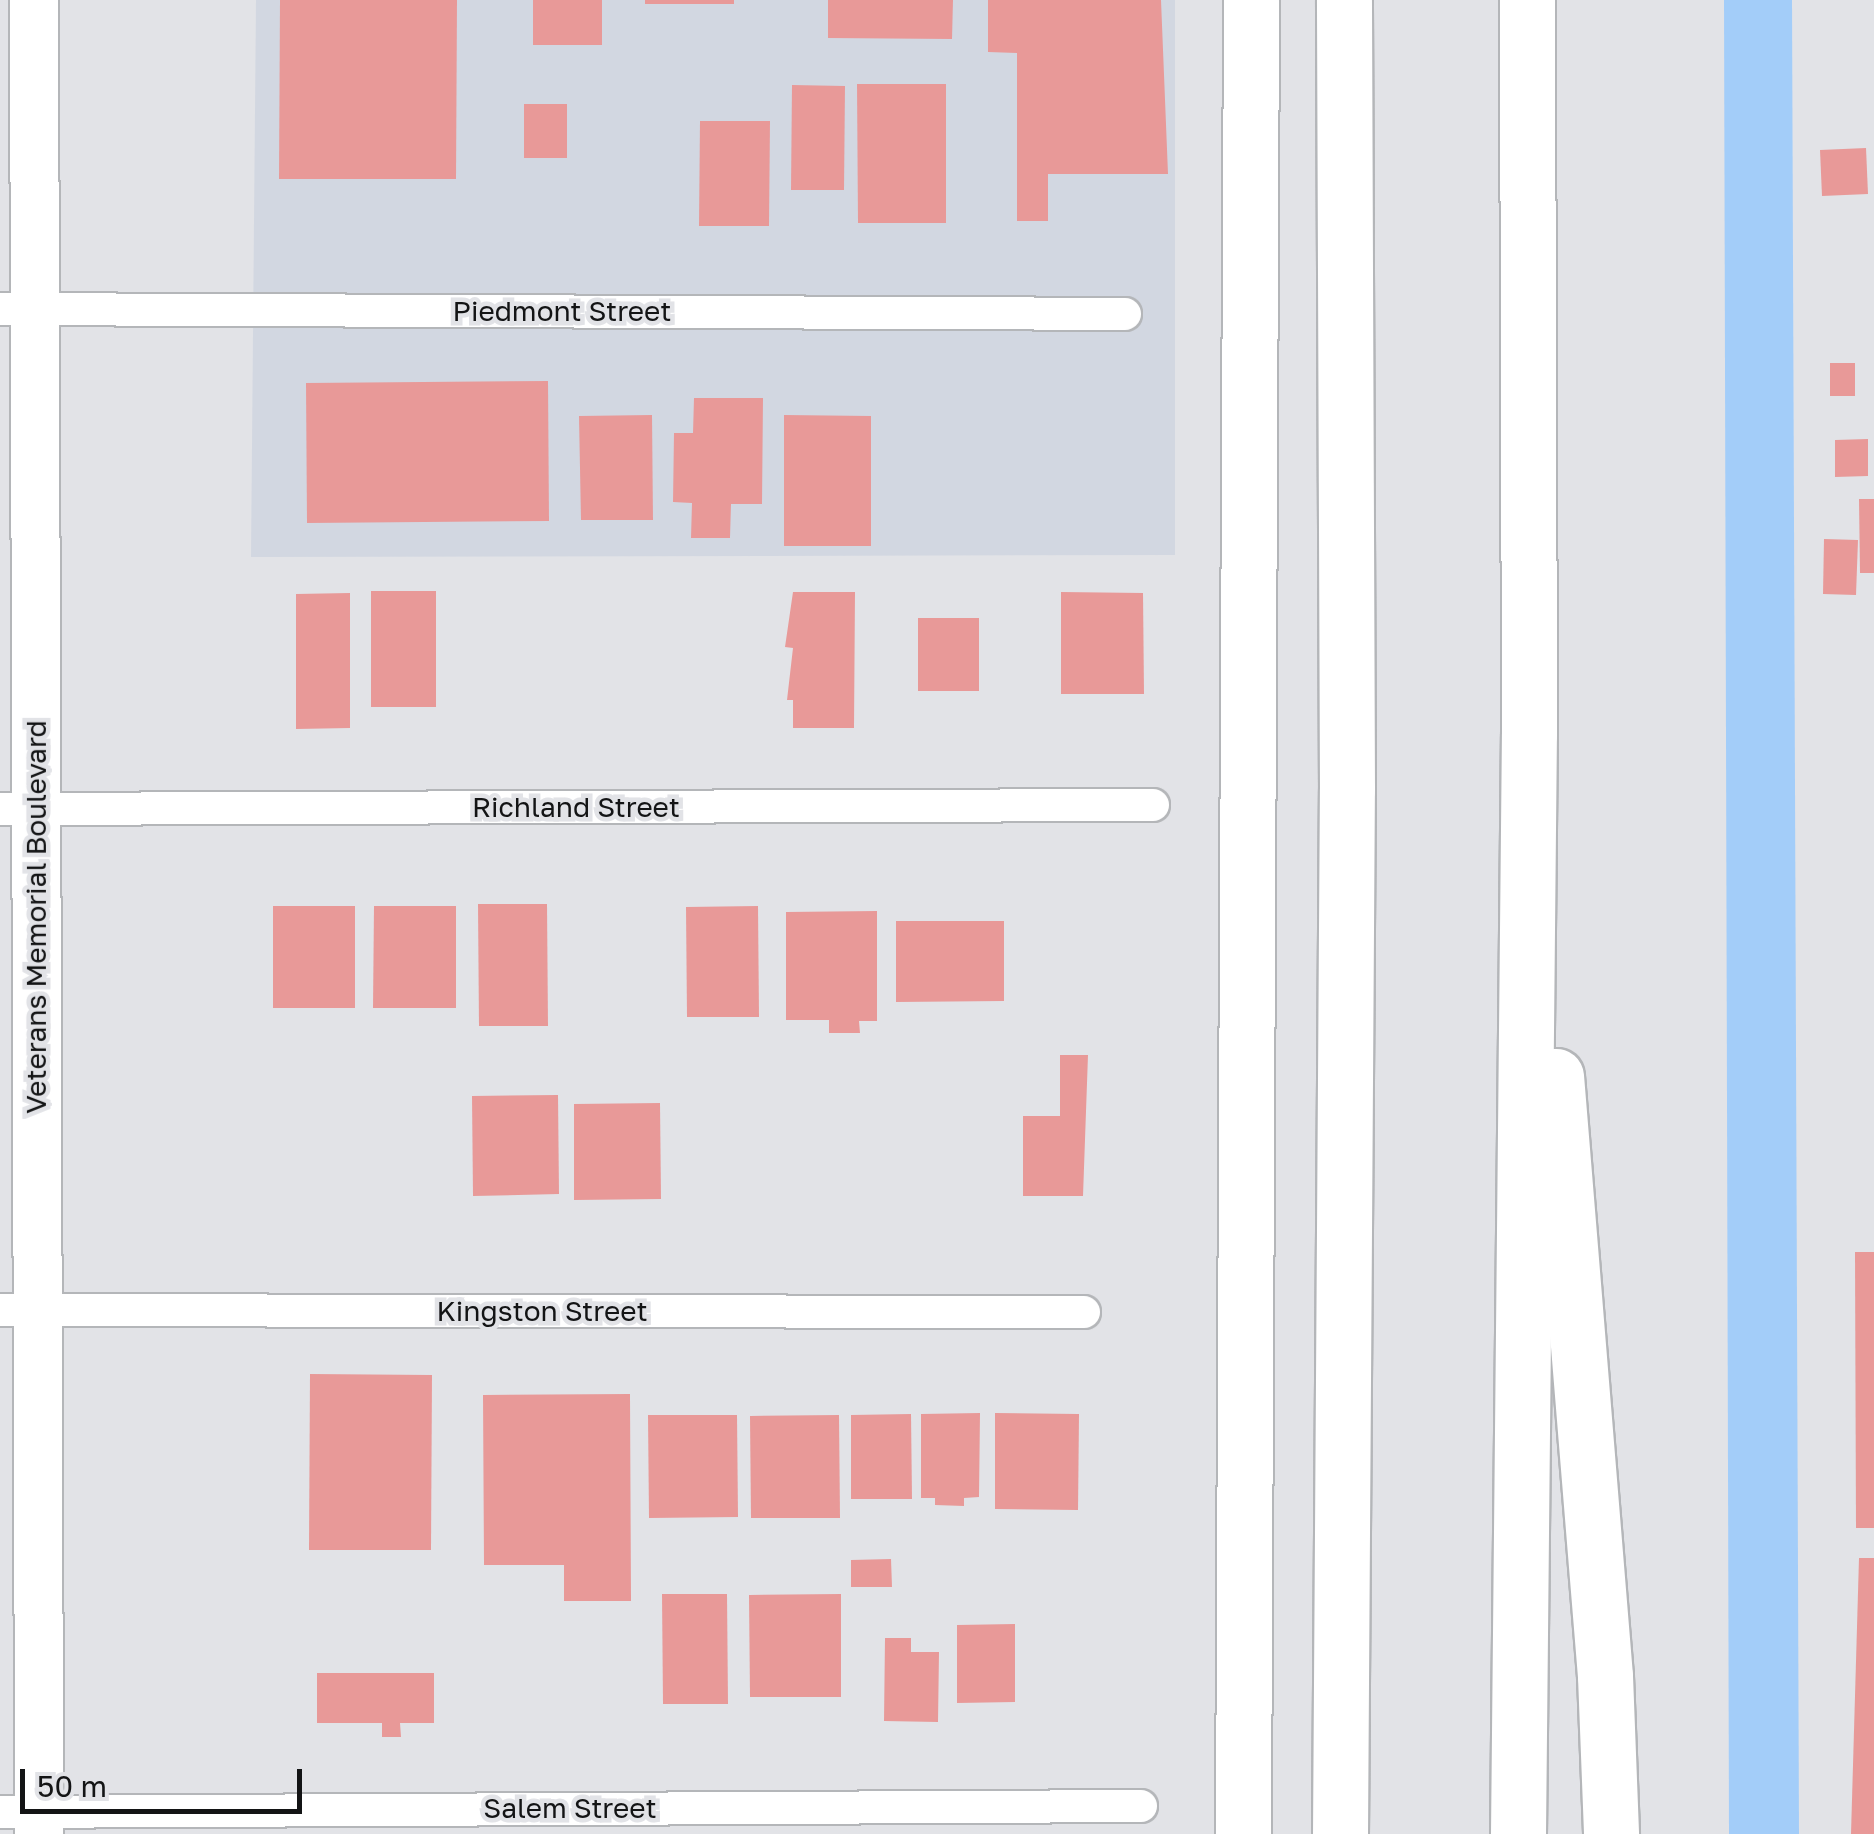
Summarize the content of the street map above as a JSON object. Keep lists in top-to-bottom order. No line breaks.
{"streets":{"street":["Piedmont Street","Richland Street","Veterans Memorial Boulevard","Kingston Street","Salem Street"]},"crossings":[["Piedmont Street","Veterans Memorial Boulevard"],["Richland Street","Veterans Memorial Boulevard"],["Veterans Memorial Boulevard","Kingston Street"],["Veterans Memorial Boulevard","Salem Street"]],"scale_bar":"50 m"}
